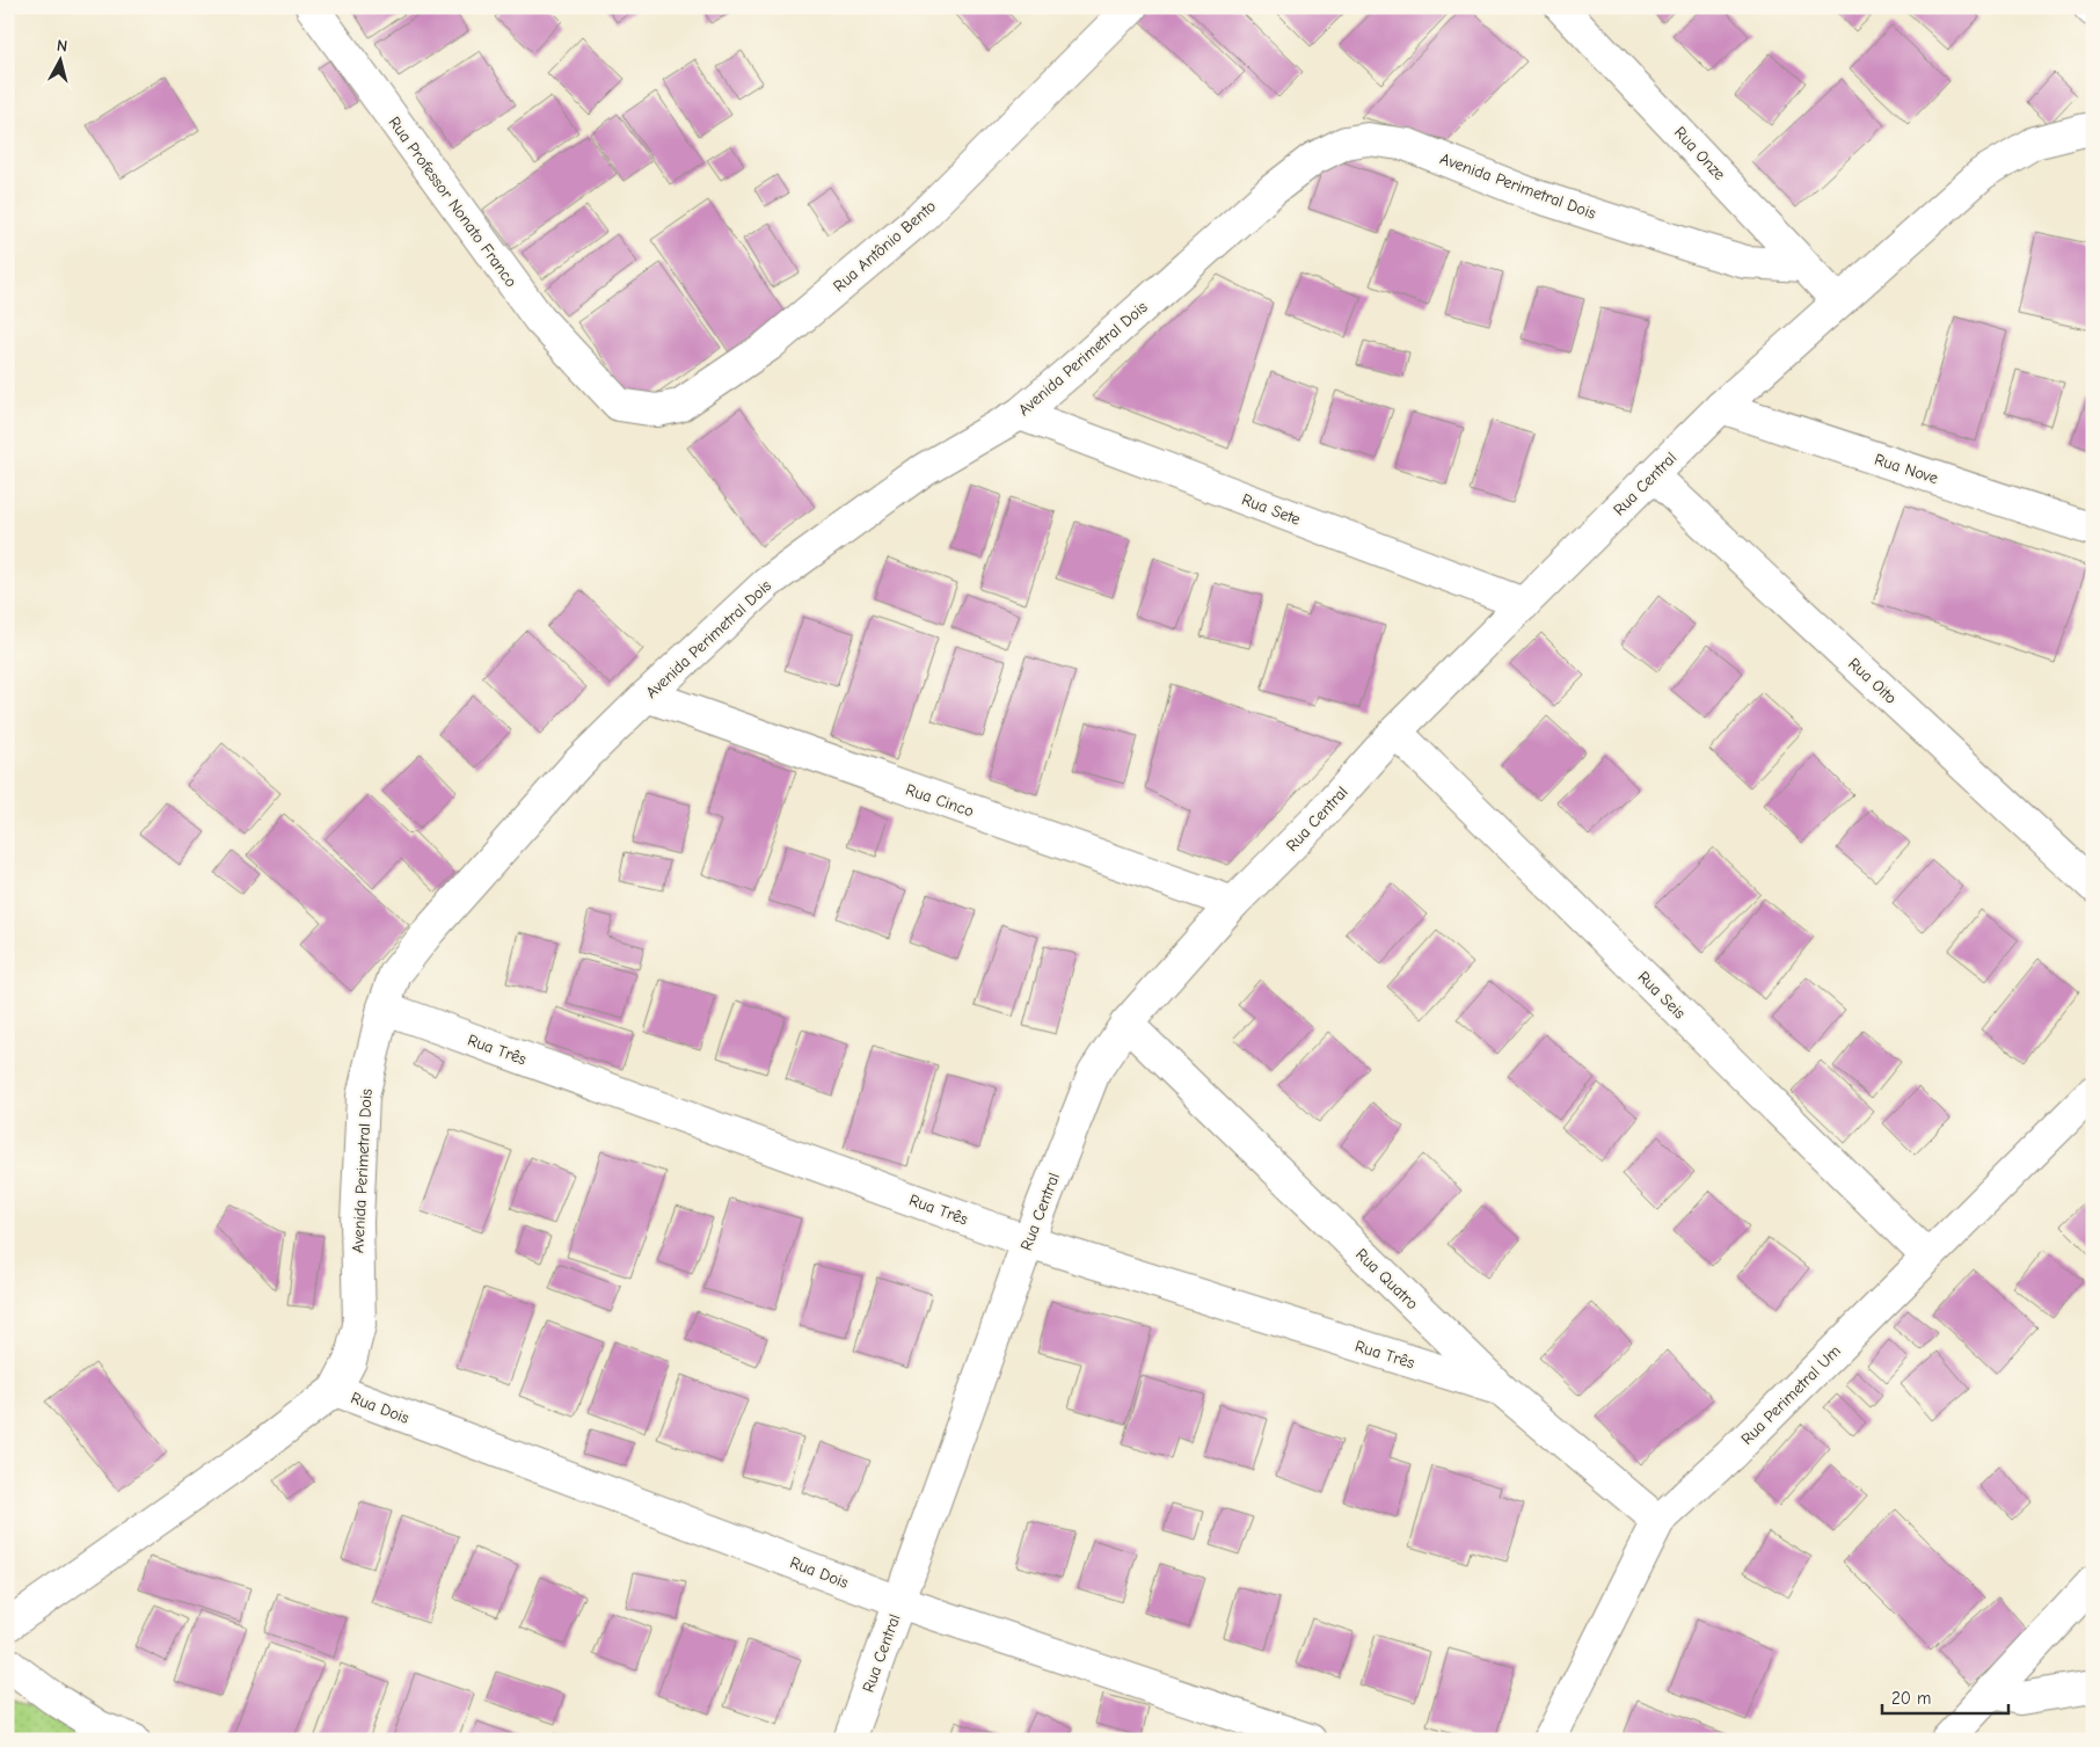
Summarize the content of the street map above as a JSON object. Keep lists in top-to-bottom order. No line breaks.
{"streets":{"street":["Rua Onze","Avenida Perimetral Dois","Rua Professor Nonato Franco","Rua Antônio Bento","Rua Nove","Rua Central","Rua Sete","Rua Oito","Rua Cinco","Rua Seis","Rua Três","Rua Quatro","Rua Perimetral Um","Rua Dois"]},"crossings":[["Rua Onze","Avenida Perimetral Dois"],["Rua Onze","Rua Central"],["Avenida Perimetral Dois","Rua Sete"],["Avenida Perimetral Dois","Rua Cinco"],["Avenida Perimetral Dois","Rua Três"],["Avenida Perimetral Dois","Rua Dois"],["Rua Professor Nonato Franco","Rua Antônio Bento"],["Rua Nove","Rua Central"],["Rua Central","Rua Sete"],["Rua Central","Rua Oito"],["Rua Central","Rua Cinco"],["Rua Central","Rua Seis"],["Rua Central","Rua Três"],["Rua Central","Rua Quatro"],["Rua Central","Rua Dois"],["Rua Seis","Rua Perimetral Um"],["Rua Três","Rua Quatro"],["Rua Quatro","Rua Perimetral Um"]],"scale_bar":"20 m","north":"top"}
